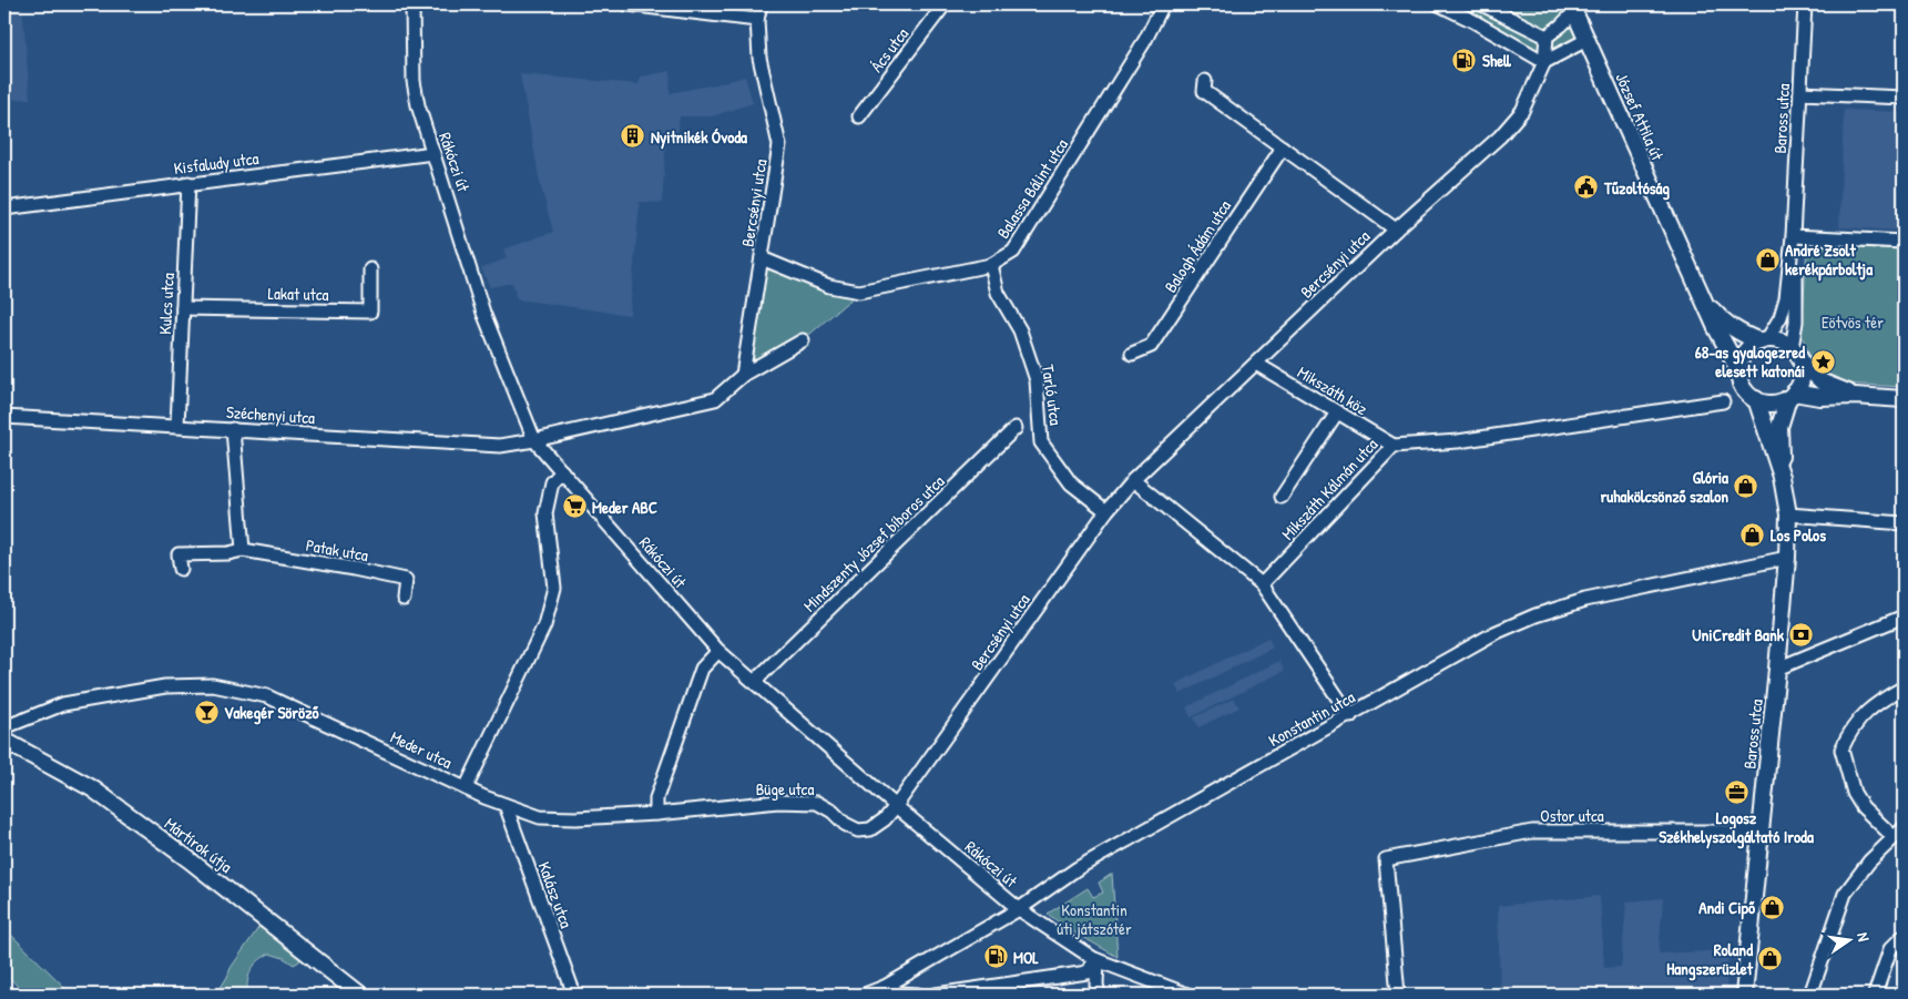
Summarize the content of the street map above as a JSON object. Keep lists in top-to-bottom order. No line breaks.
{"streets":{"street":["Ács utca","József Attila út","Baross utca","Rákóczi út","Kisfaludy utca","Balassa Bálint utca","Bercsényi utca","Balogh Ádám utca","Lakat utca","Kulcs utca","Mikszáth köz","Tarló utca","Széchenyi utca","Mikszáth Kálmán utca","Mindszenty József bíboros utca","Patak utca","Konstantin utca","Meder utca","Büge utca","Ostor utca","Mártírok útja","Kalász utca"]},"crossings":[["József Attila út","Baross utca"],["Baross utca","Konstantin utca"],["Baross utca","Ostor utca"],["Rákóczi út","Kisfaludy utca"],["Rákóczi út","Bercsényi utca"],["Rákóczi út","Széchenyi utca"],["Rákóczi út","Mindszenty József bíboros utca"],["Rákóczi út","Konstantin utca"],["Rákóczi út","Büge utca"],["Kisfaludy utca","Kulcs utca"],["Balassa Bálint utca","Bercsényi utca"],["Balassa Bálint utca","Tarló utca"],["Bercsényi utca","Mikszáth köz"],["Bercsényi utca","Tarló utca"],["Bercsényi utca","Büge utca"],["Lakat utca","Kulcs utca"],["Kulcs utca","Széchenyi utca"],["Mikszáth köz","Mikszáth Kálmán utca"],["Meder utca","Büge utca"],["Meder utca","Kalász utca"]],"parks":["Eötvös tér","Konstantin úti játszótér"],"places":{"fuel station":["Shell","MOL"],"building":["Nyitnikék Óvoda"],"public building":["Tűzoltóság"],"shop":["André Zsolt kerékpárboltja","Glória ruhakölcsönző szalon","Los Polos","Andi Cipő","Roland Hangszerüzlet"],"place":["68-as gyalogezred elesett katonái"],"supermarket":["Meder ABC"],"bank":["UniCredit Bank"],"bar":["Vakegér Söröző"],"office":["Logosz Székhelyszolgáltató Iroda"]},"north":"right"}
